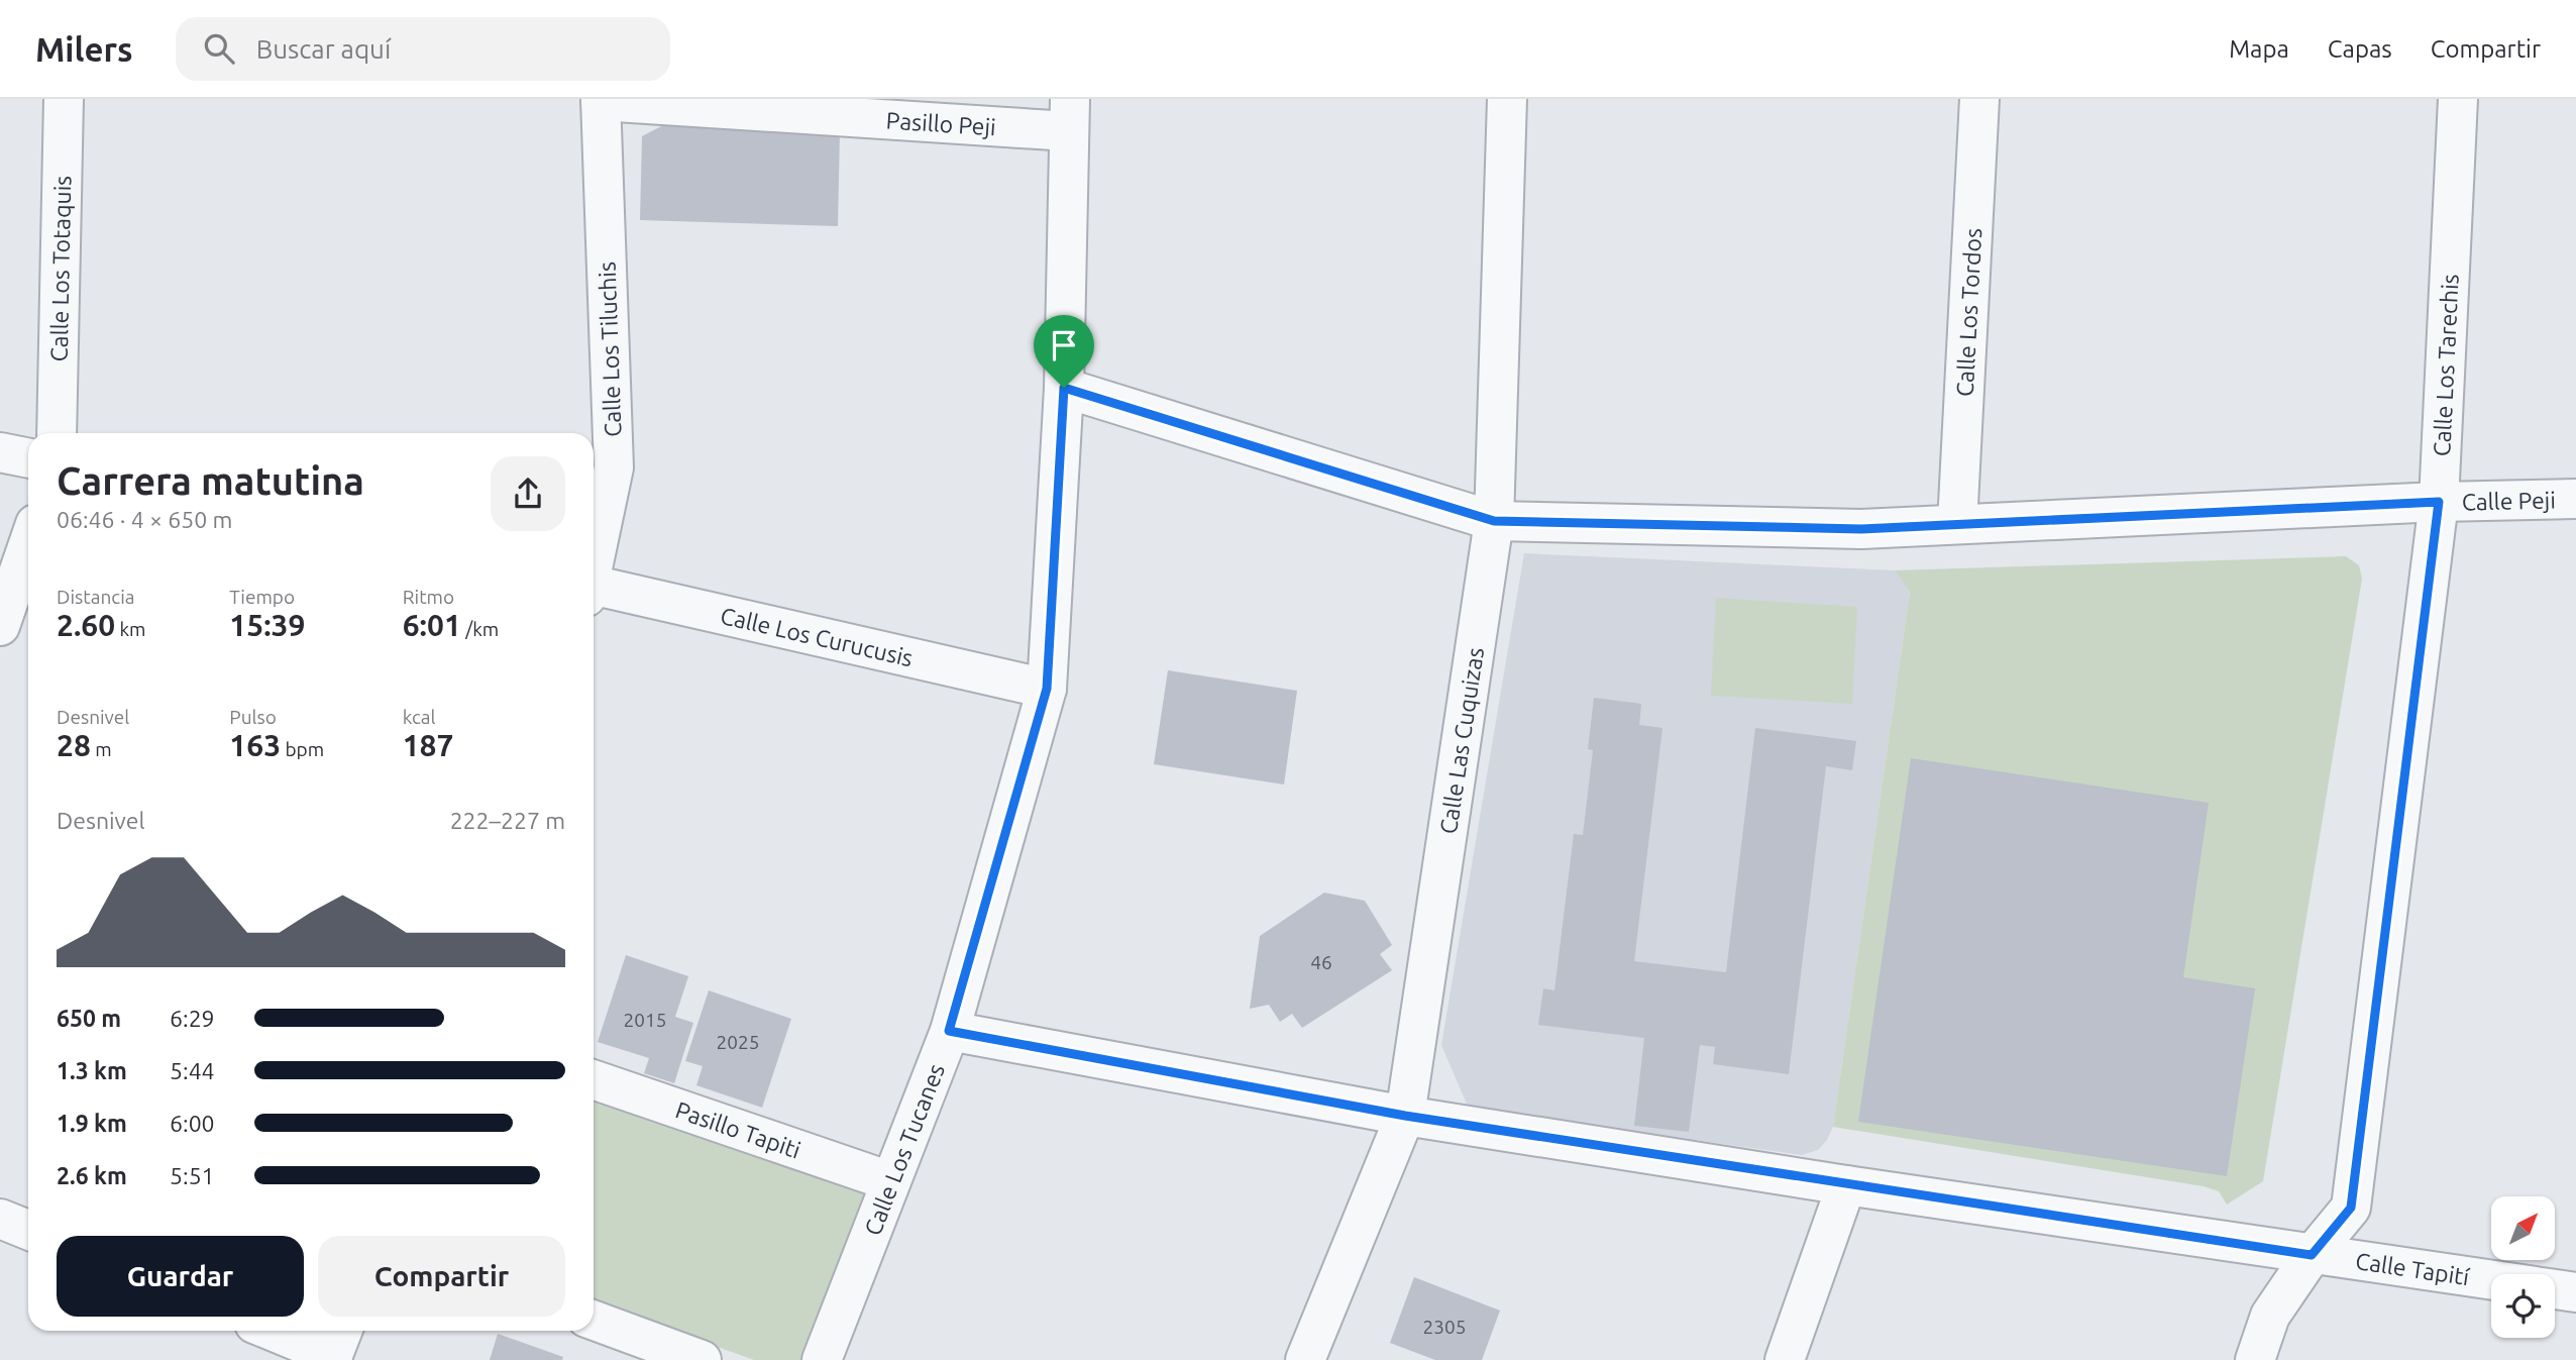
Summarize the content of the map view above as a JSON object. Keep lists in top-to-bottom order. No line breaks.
{"streets":{"street":["Pasillo Peji","Calle Los Totaquis","Calle Los Tordos","Calle Los Tiluchis","Calle Los Tarechis","Calle Peji","Calle Los Curucusis","Calle Las Cuquizas","Pasillo Tapiti","Calle Los Tucanes","Calle Tapití"]},"crossings":[["Pasillo Peji","Calle Los Tiluchis"],["Pasillo Peji","Calle Los Tucanes"],["Calle Los Tordos","Calle Peji"],["Calle Los Tarechis","Calle Peji"],["Calle Los Tarechis","Calle Tapití"],["Calle Peji","Calle Las Cuquizas"],["Calle Peji","Calle Los Tucanes"],["Calle Los Curucusis","Calle Los Tucanes"],["Calle Las Cuquizas","Calle Tapití"],["Pasillo Tapiti","Calle Los Tucanes"],["Calle Los Tucanes","Calle Tapití"]],"house_numbers":["46","2015","2025","2305"],"north":"top right","page":{"header":"Milers","search":"Buscar aquí","nav":["Mapa","Capas","Compartir"],"heading":["Carrera matutina","06:46 · 4 × 650 m"],"stats":[["Distancia","2.60 km"],["Tiempo","15:39"],["Ritmo","6:01 /km"],["Desnivel","28 m"],["Pulso","163 bpm"],["kcal","187"]],"chart":["Desnivel","222–227 m"],"list":[{"name":"650 m","note":"6:29"},{"name":"1.3 km","note":"5:44"},{"name":"1.9 km","note":"6:00"},{"name":"2.6 km","note":"5:51"}],"buttons":["Guardar","Compartir"]}}
